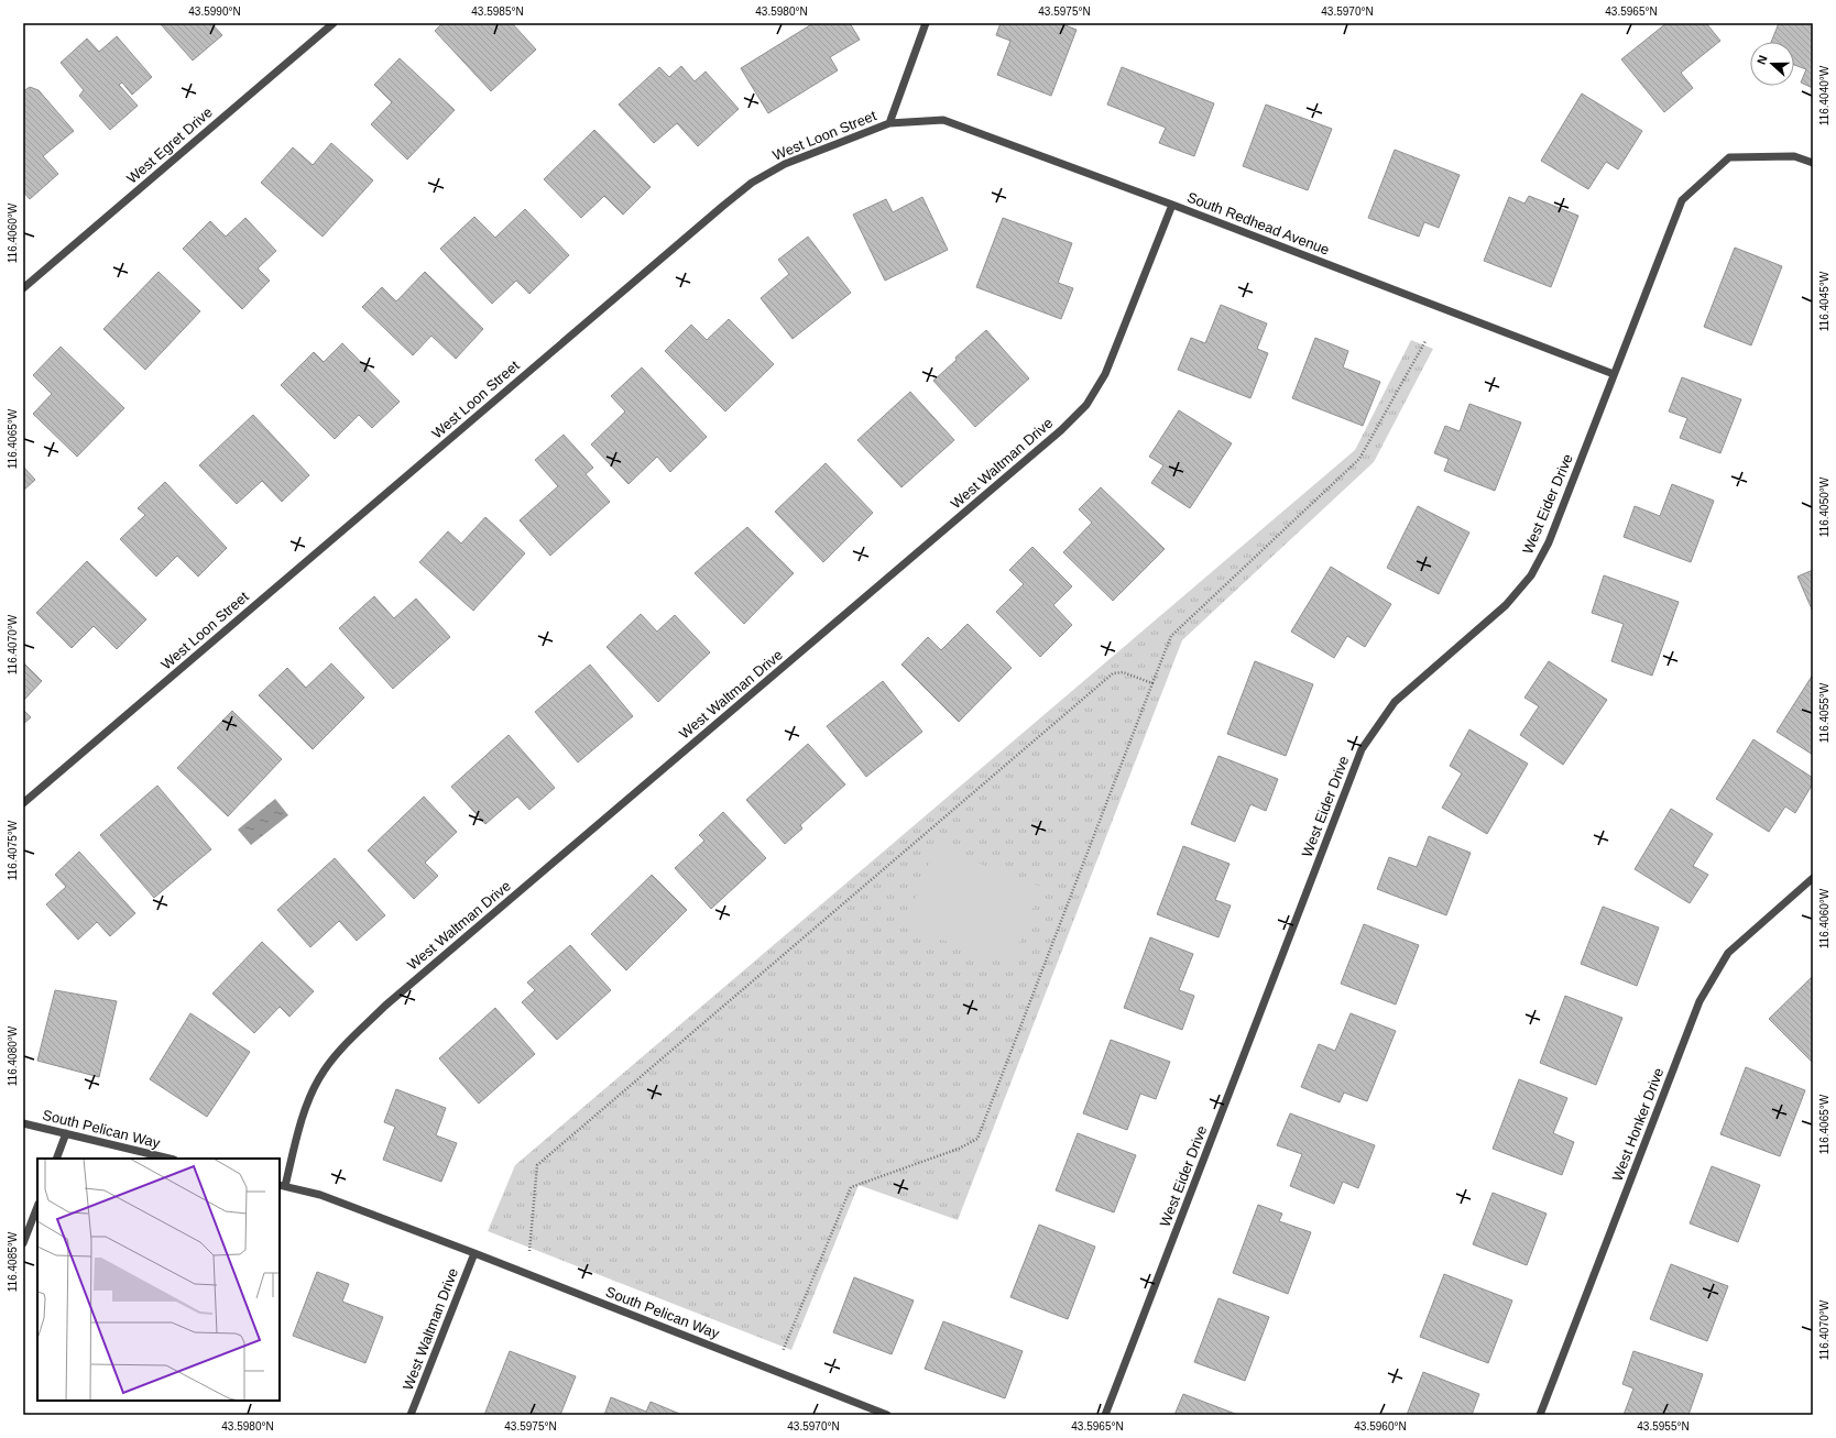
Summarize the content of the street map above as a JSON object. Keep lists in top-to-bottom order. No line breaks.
{"streets":{"street":["West Loon Street","West Egret Drive","South Redhead Avenue","West Waltman Drive","West Eider Drive","West Honker Drive","South Pelican Way"]},"crossings":[["West Loon Street","South Redhead Avenue"],["South Redhead Avenue","West Waltman Drive"],["South Redhead Avenue","West Eider Drive"],["West Waltman Drive","South Pelican Way"]],"north":"left","coordinates":["43.5990°N","43.5985°N","43.5980°N","43.5975°N","43.5970°N","43.5965°N","116.4040°W","116.4060°W","116.4045°W","116.4065°W","116.4050°W","116.4070°W","116.4055°W","116.4075°W","116.4080°W","116.4085°W","43.5960°N","43.5955°N"]}
